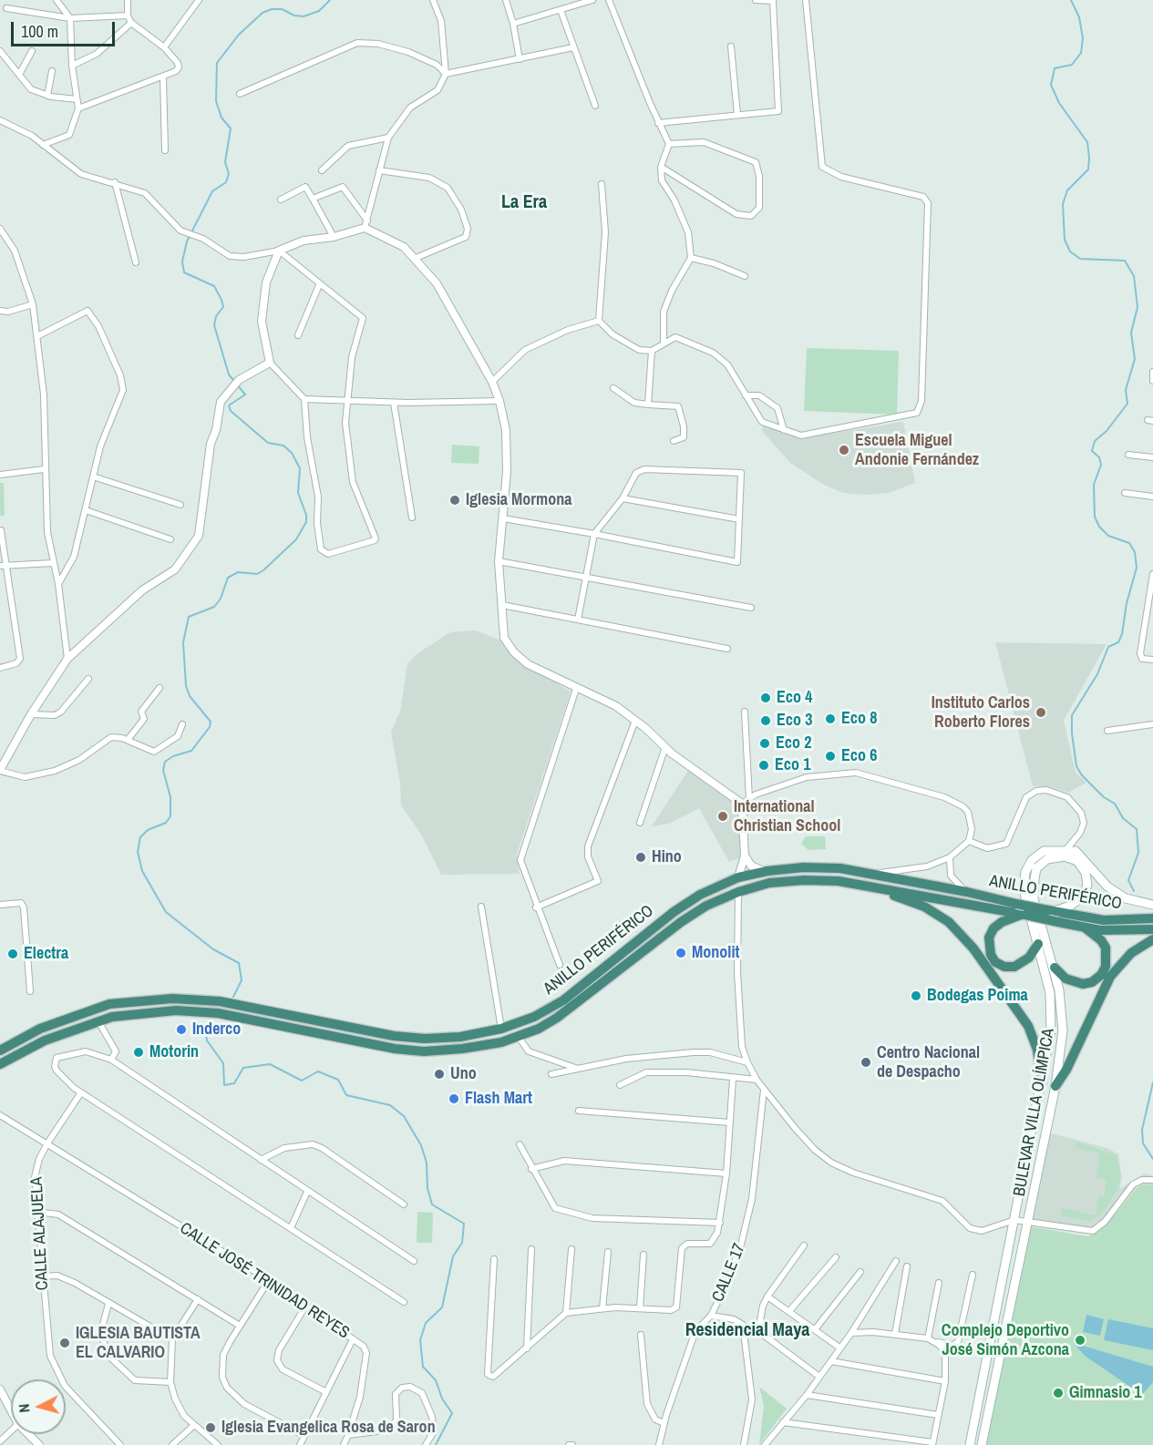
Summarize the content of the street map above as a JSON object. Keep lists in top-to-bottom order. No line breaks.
{"streets":{"highway":["ANILLO PERIFÉRICO"],"main road":["BULEVAR VILLA OLÍMPICA"],"street":["CALLE ALAJUELA","CALLE 17","CALLE JOSÉ TRINIDAD REYES"]},"crossings":[["ANILLO PERIFÉRICO","BULEVAR VILLA OLÍMPICA"],["CALLE ALAJUELA","CALLE JOSÉ TRINIDAD REYES"]],"districts":["La Era","Residencial Maya"],"places":["Escuela Miguel Andonie Fernández","Iglesia Mormona","Eco 4","Instituto Carlos Roberto Flores","Eco 8","Eco 3","Eco 2","Eco 6","Eco 1","International Christian School","Hino","Monolit","Electra","Bodegas Poima","Inderco","Motorin","Centro Nacional de Despacho","Uno","Flash Mart","Complejo Deportivo José Simón Azcona","IGLESIA BAUTISTA EL CALVARIO","Gimnasio 1","Iglesia Evangelica Rosa de Saron"],"scale_bar":"100 m","north":"left"}
